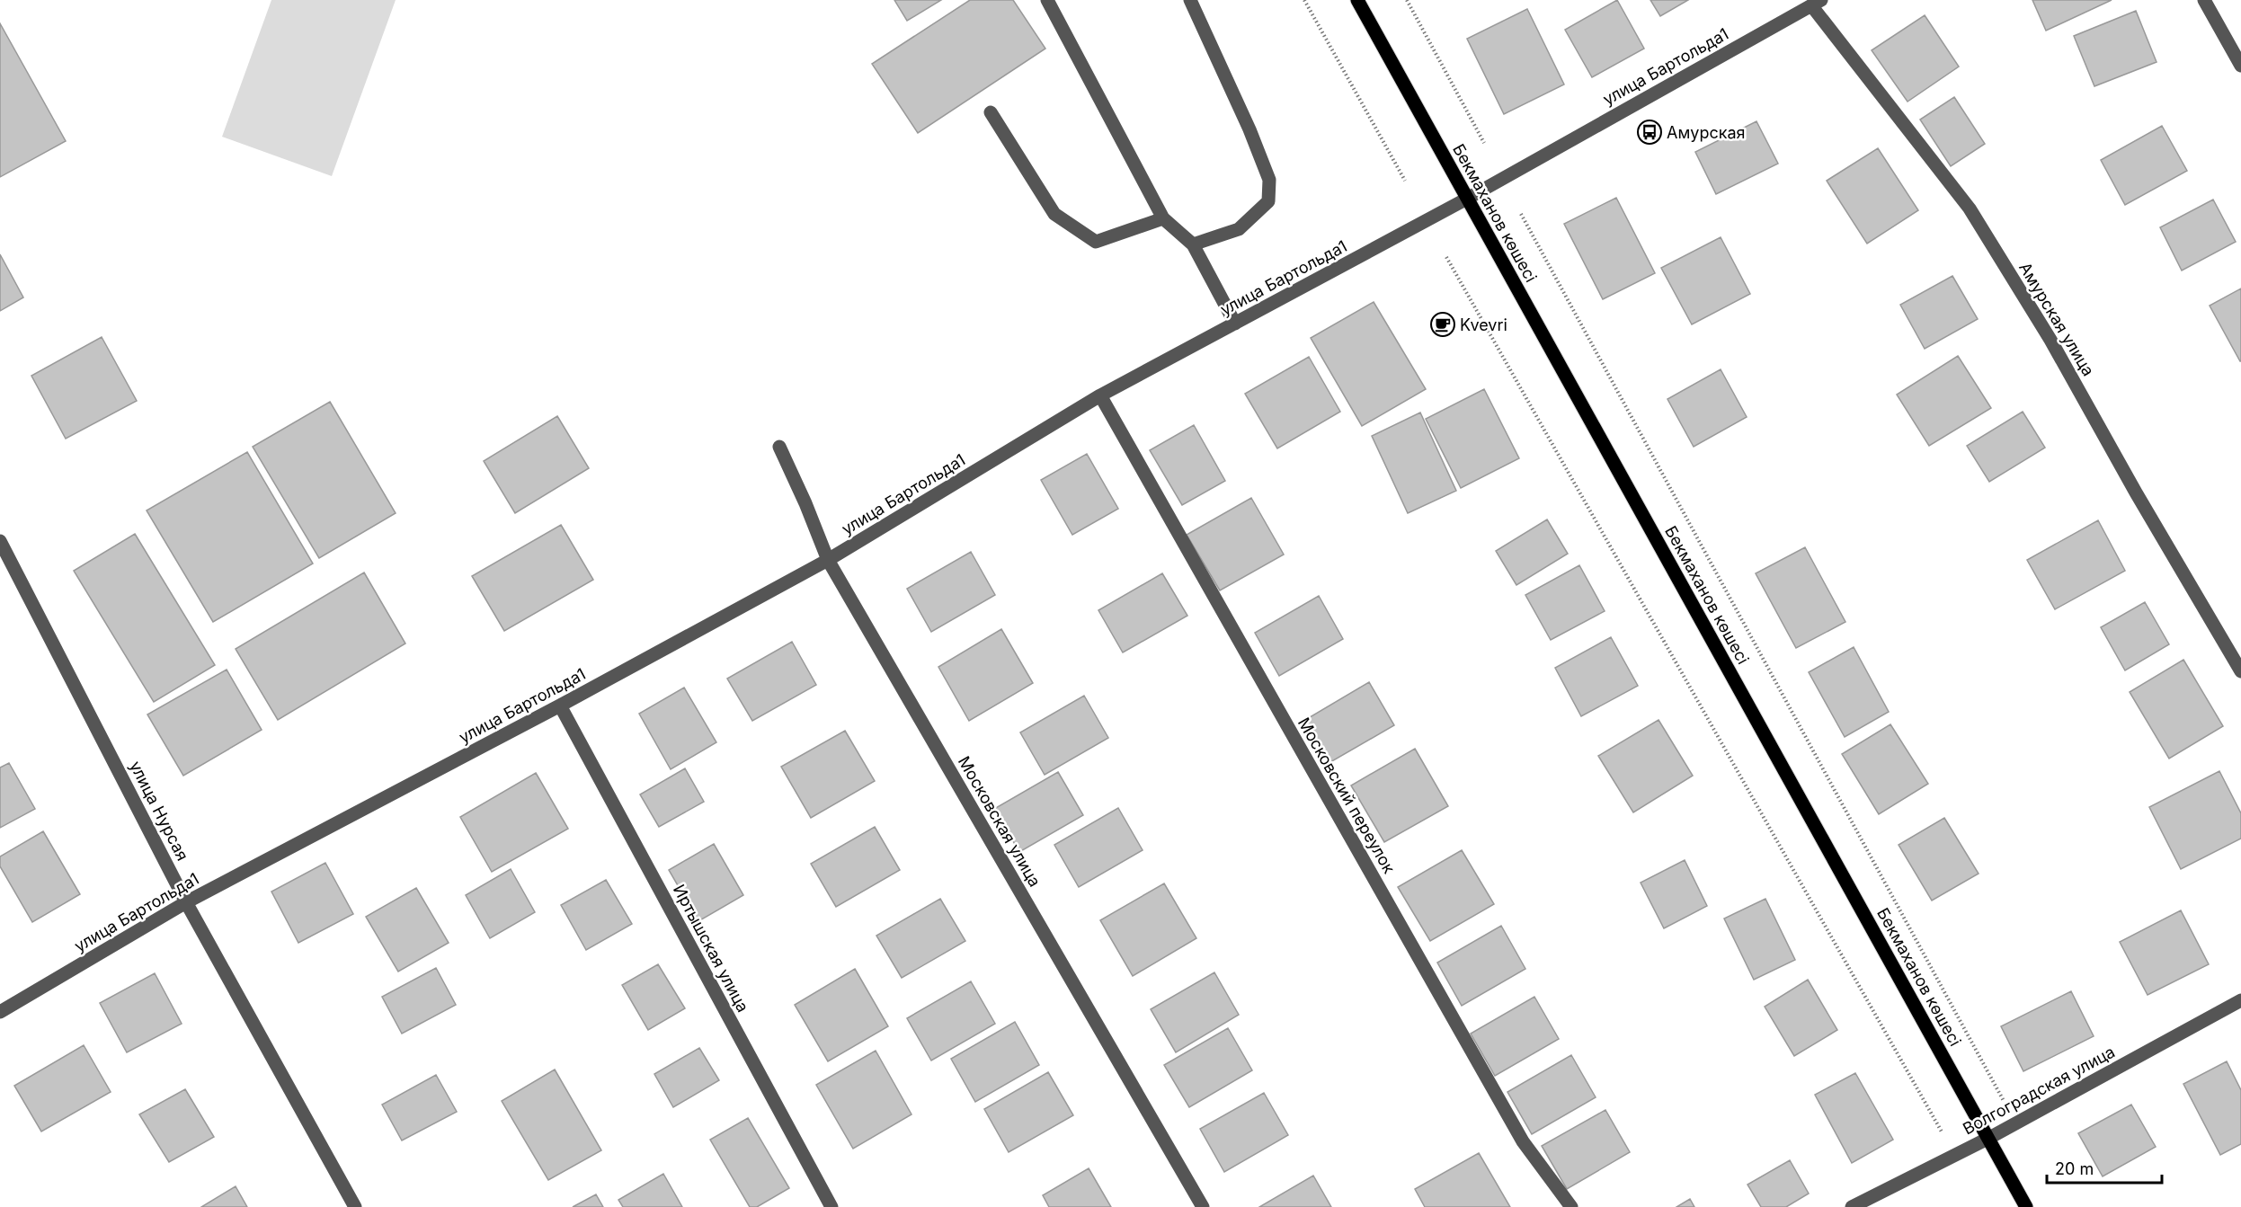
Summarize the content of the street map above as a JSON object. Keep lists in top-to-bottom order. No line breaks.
{"streets":{"main road":["Бекмаханов көшесі"],"street":["улица Бартольда1","Амурская улица","Московский переулок","улица Нурсая","Московская улица","Иртышская улица","Волгоградская улица"]},"crossings":[["улица Бартольда1","Бекмаханов көшесі"],["улица Бартольда1","Амурская улица"],["улица Бартольда1","Московский переулок"],["улица Бартольда1","улица Нурсая"],["улица Бартольда1","Московская улица"],["улица Бартольда1","Иртышская улица"],["Бекмаханов көшесі","Волгоградская улица"]],"places":{"bus stop":["Амурская"],"cafe":["Kvevri"]},"scale_bar":"20 m"}
